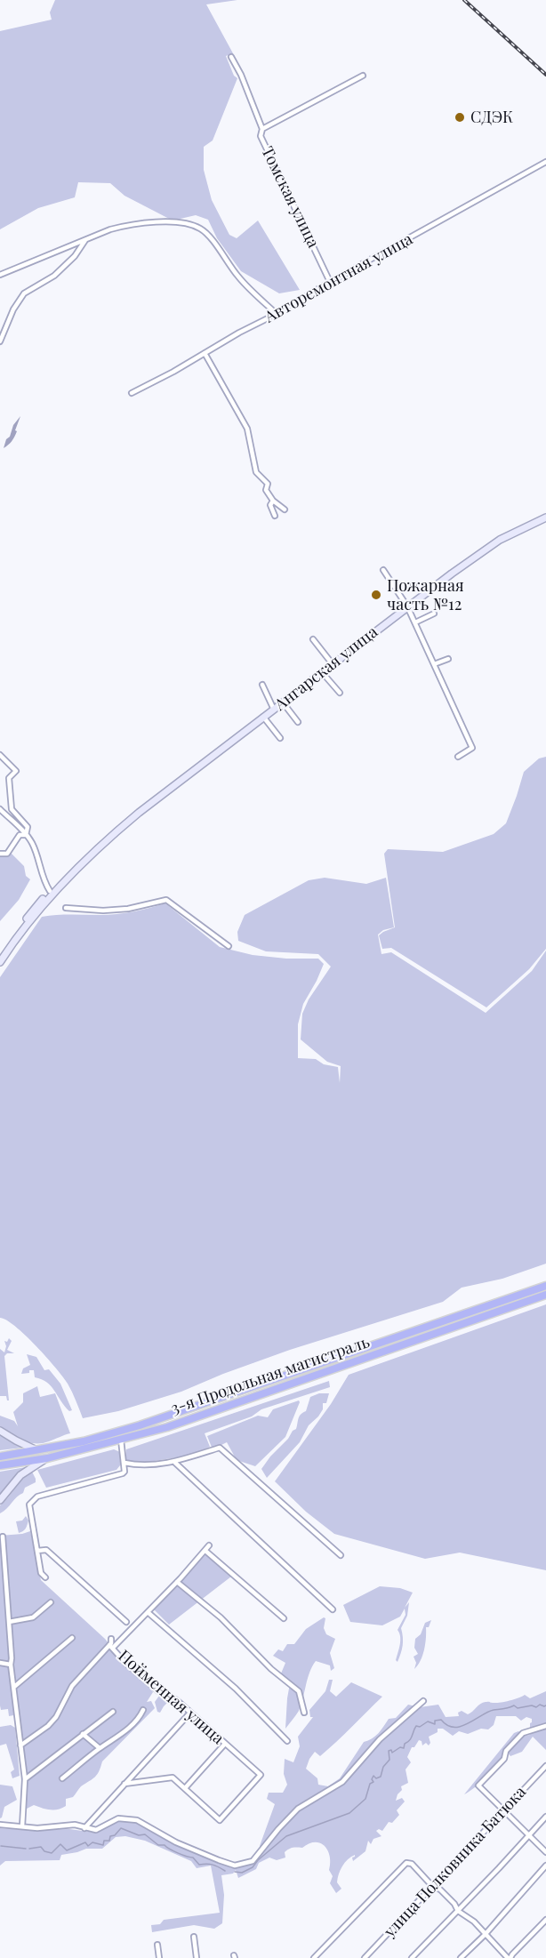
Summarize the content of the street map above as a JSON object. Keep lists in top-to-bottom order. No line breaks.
{"streets":{"highway":["3-я Продольная магистраль"],"main road":["Ангарская улица"],"street":["Томская улица","Авторемонтная улица","Пойменная улица","улица Полковника Батюка"]},"crossings":[["Томская улица","Авторемонтная улица"]],"places":["СДЭК","Пожарная часть №12"]}
